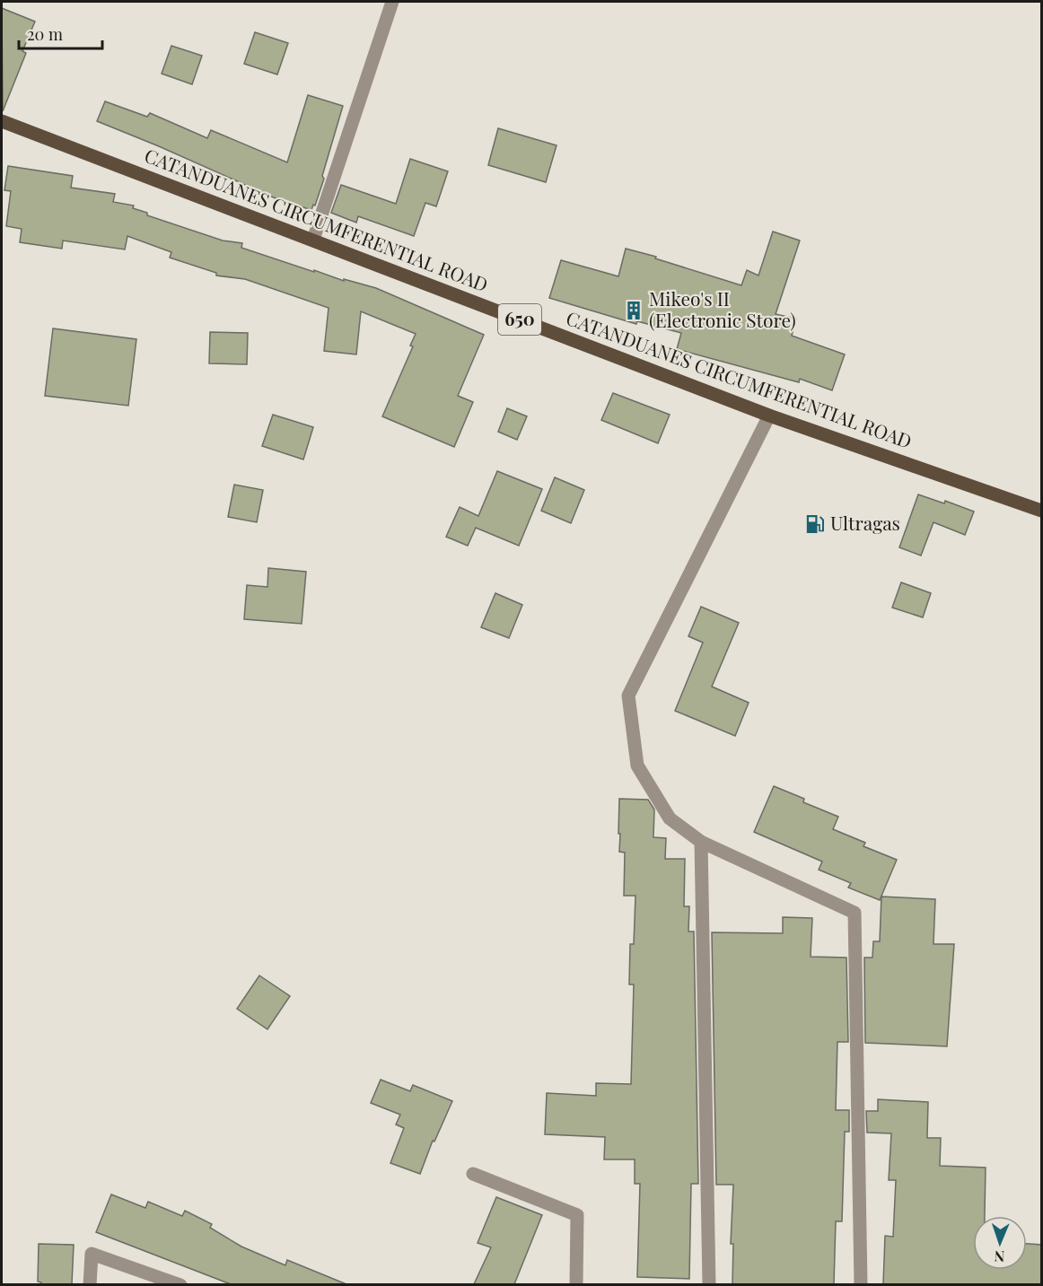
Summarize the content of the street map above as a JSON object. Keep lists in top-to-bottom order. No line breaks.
{"streets":{"main road":["CATANDUANES CIRCUMFERENTIAL ROAD","650"]},"places":{"building":["Mikeo's II (Electronic Store)"],"fuel station":["Ultragas"]},"scale_bar":"20 m","north":"bottom"}
